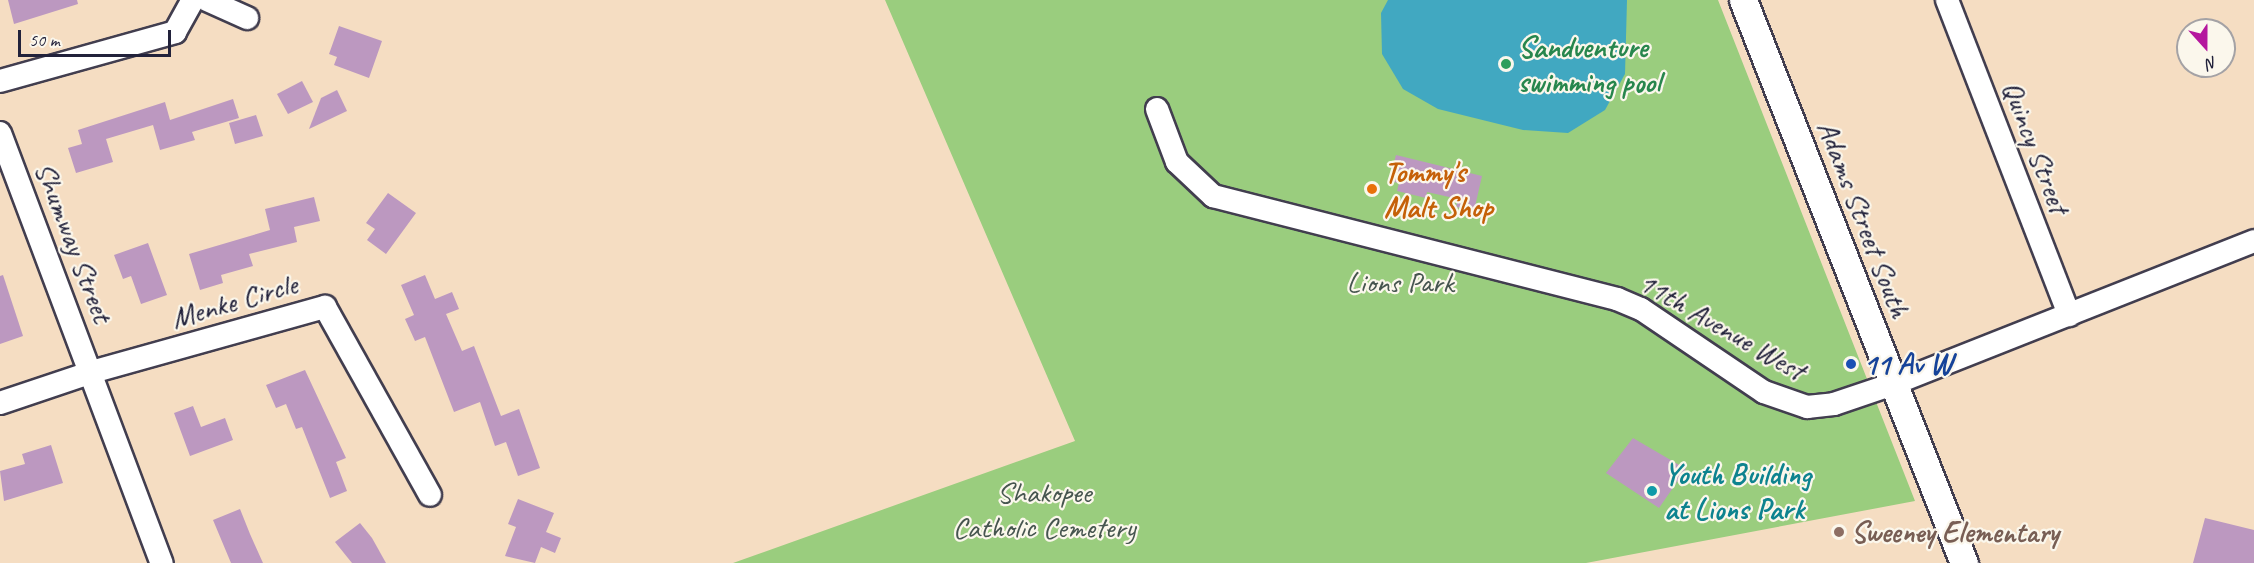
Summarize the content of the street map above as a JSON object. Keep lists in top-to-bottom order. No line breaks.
{"streets":{"street":["Quincy Street","Adams Street South","Shumway Street","Menke Circle","11th Avenue West"]},"crossings":[["Quincy Street","11th Avenue West"],["Adams Street South","11th Avenue West"],["Shumway Street","Menke Circle"]],"parks":["Lions Park","Shakopee Catholic Cemetery"],"places":["Sandventure swimming pool","Tommy's Malt Shop","11 Av W","Youth Building at Lions Park","Sweeney Elementary"],"scale_bar":"50 m","north":"bottom"}
